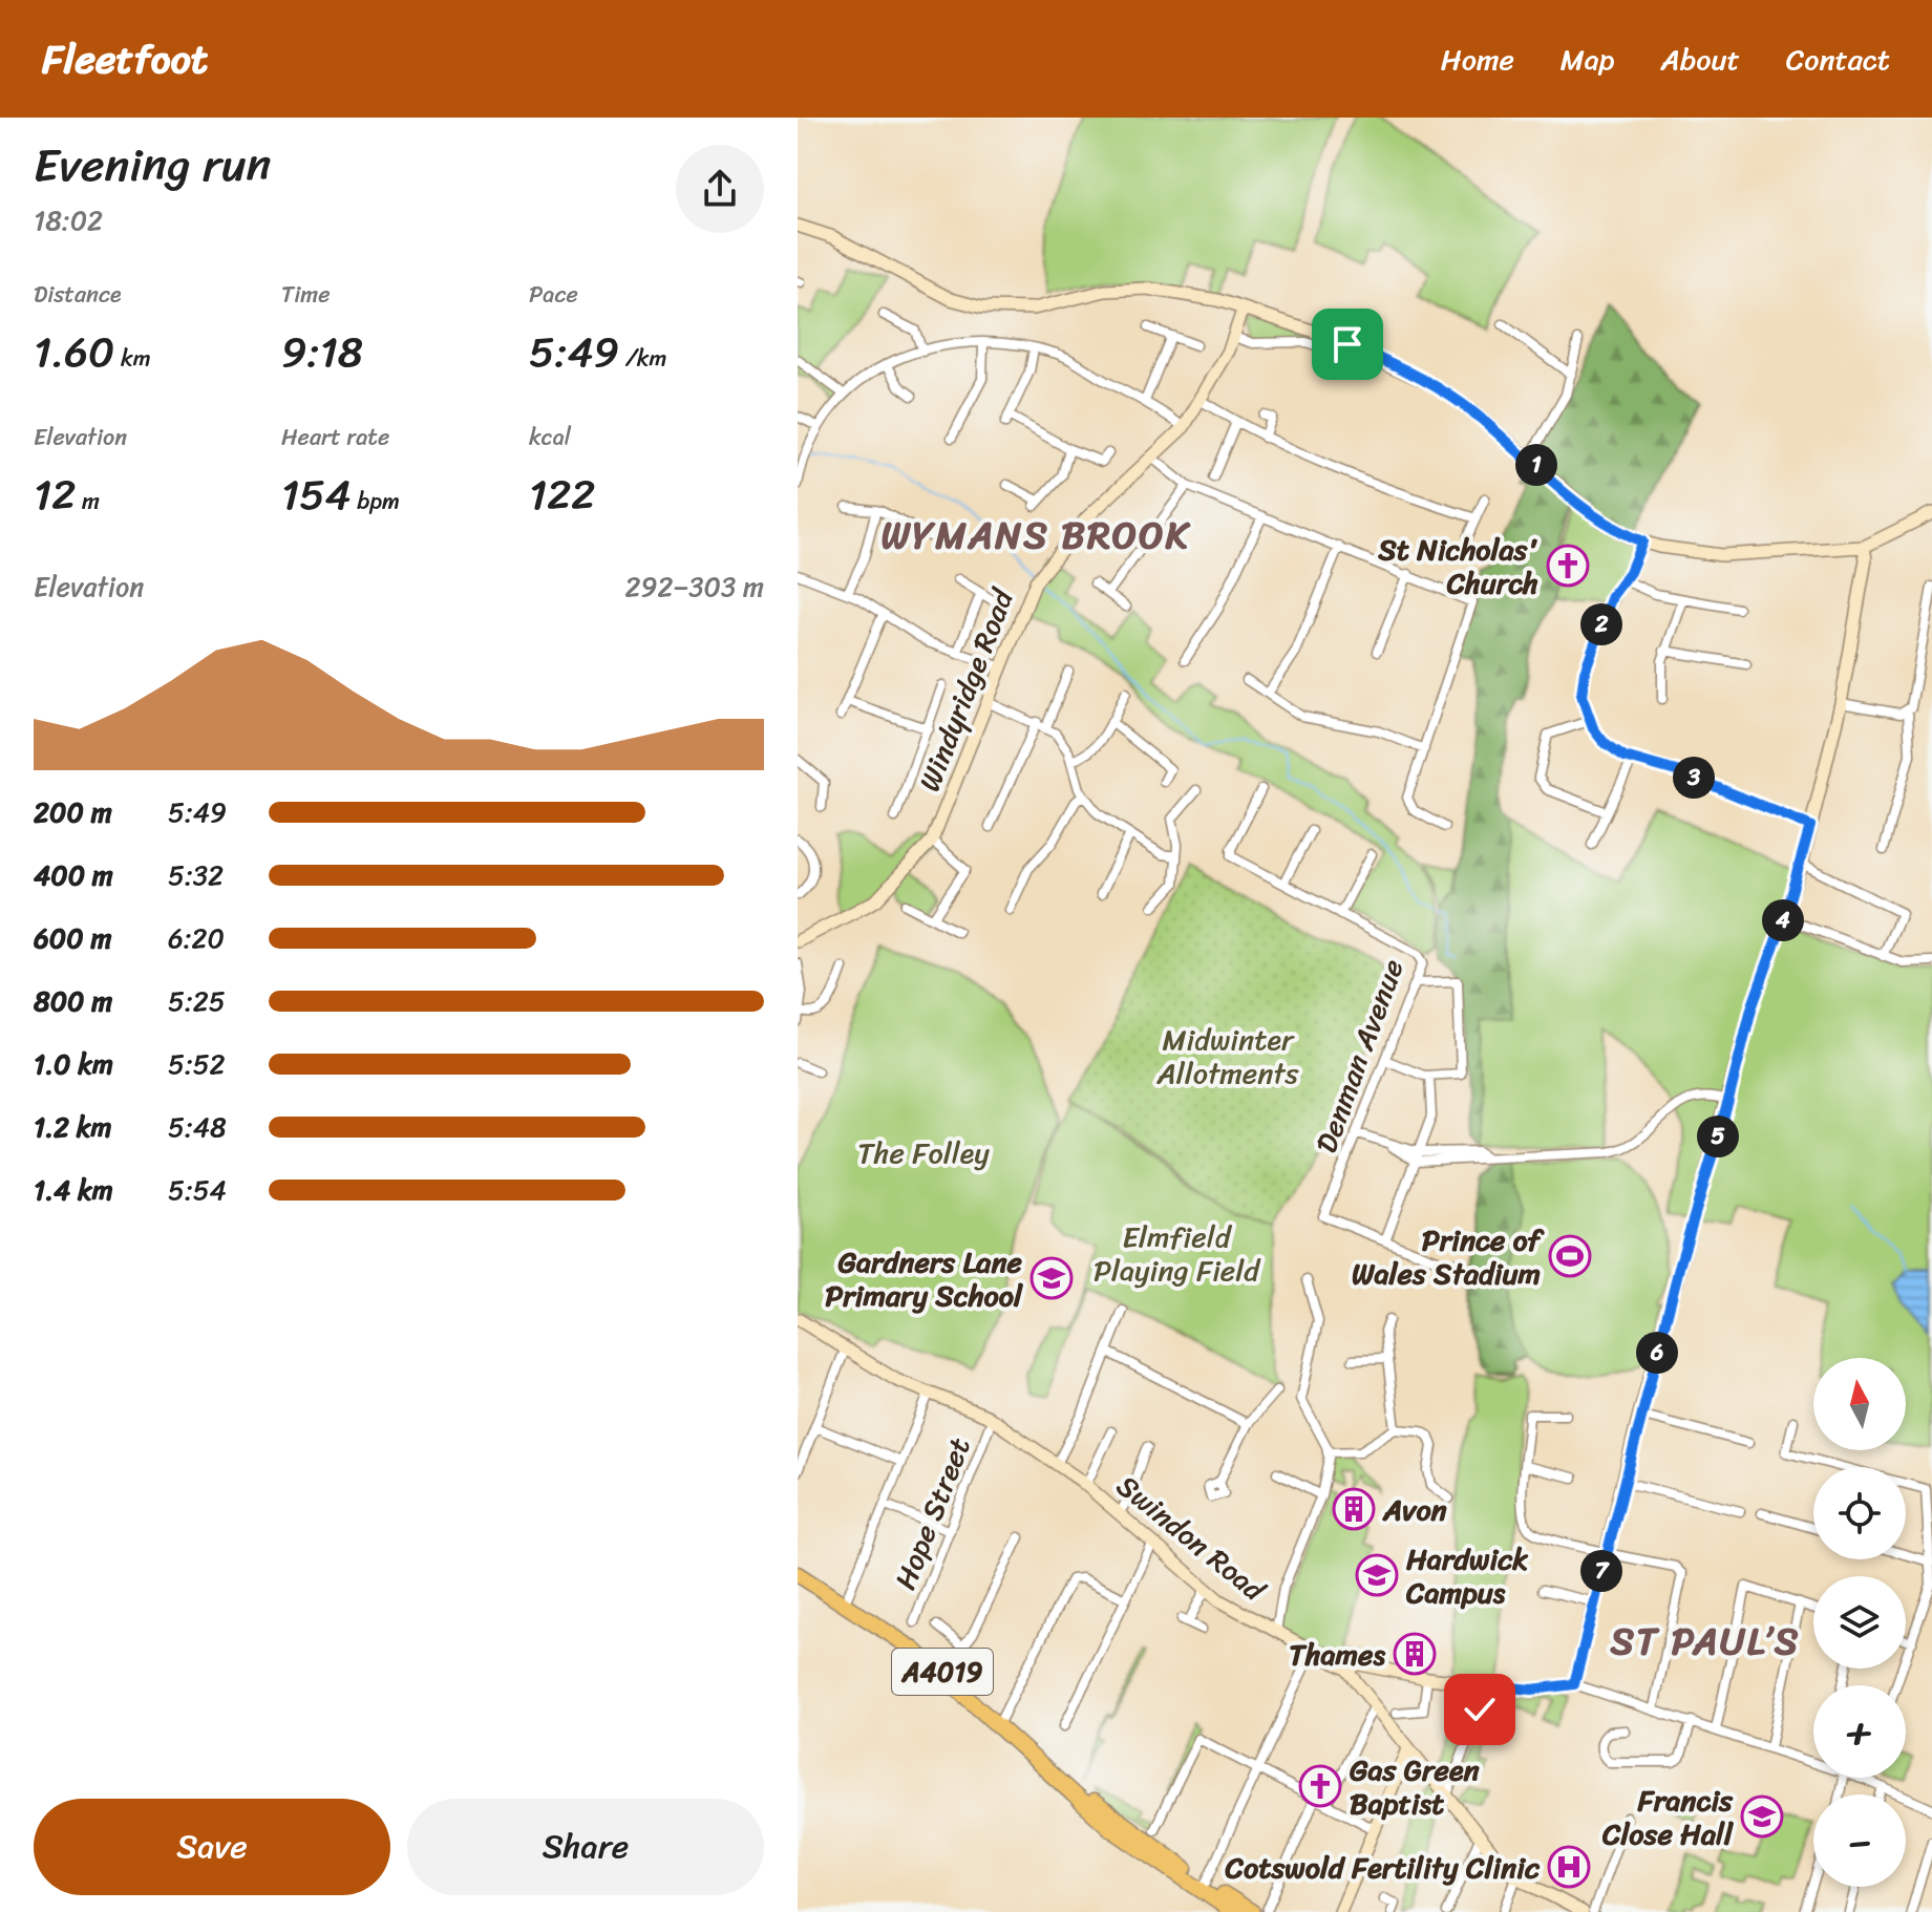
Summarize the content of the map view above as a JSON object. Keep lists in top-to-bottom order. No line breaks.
{"streets":{"highway":["A4019"],"street":["Windyridge Road","Denman Avenue","Hope Street","Swindon Road"]},"crossings":[["Hope Street","Swindon Road"]],"districts":["WYMANS BROOK","ST PAUL’S"],"parks":["Midwinter Allotments","The Folley","Elmfield Playing Field"],"places":{"church":["St Nicholas' Church","Gas Green Baptist"],"sports":["Prince of Wales Stadium"],"school or university":["Gardners Lane Primary School","Hardwick Campus","Francis Close Hall"],"building":["Avon","Thames"],"hospital":["Cotswold Fertility Clinic"]},"north":"top","page":{"header":"Fleetfoot","nav":["Home","Map","About","Contact"],"heading":["Evening run","18:02"],"stats":[["Distance","1.60 km"],["Time","9:18"],["Pace","5:49 /km"],["Elevation","12 m"],["Heart rate","154 bpm"],["kcal","122"]],"pins":["1","2","3","4","5","6","7"],"chart":["Elevation","292–303 m"],"list":[{"name":"200 m","note":"5:49"},{"name":"400 m","note":"5:32"},{"name":"600 m","note":"6:20"},{"name":"800 m","note":"5:25"},{"name":"1.0 km","note":"5:52"},{"name":"1.2 km","note":"5:48"},{"name":"1.4 km","note":"5:54"}],"map_buttons":["+","−"],"buttons":["Save","Share"]}}
